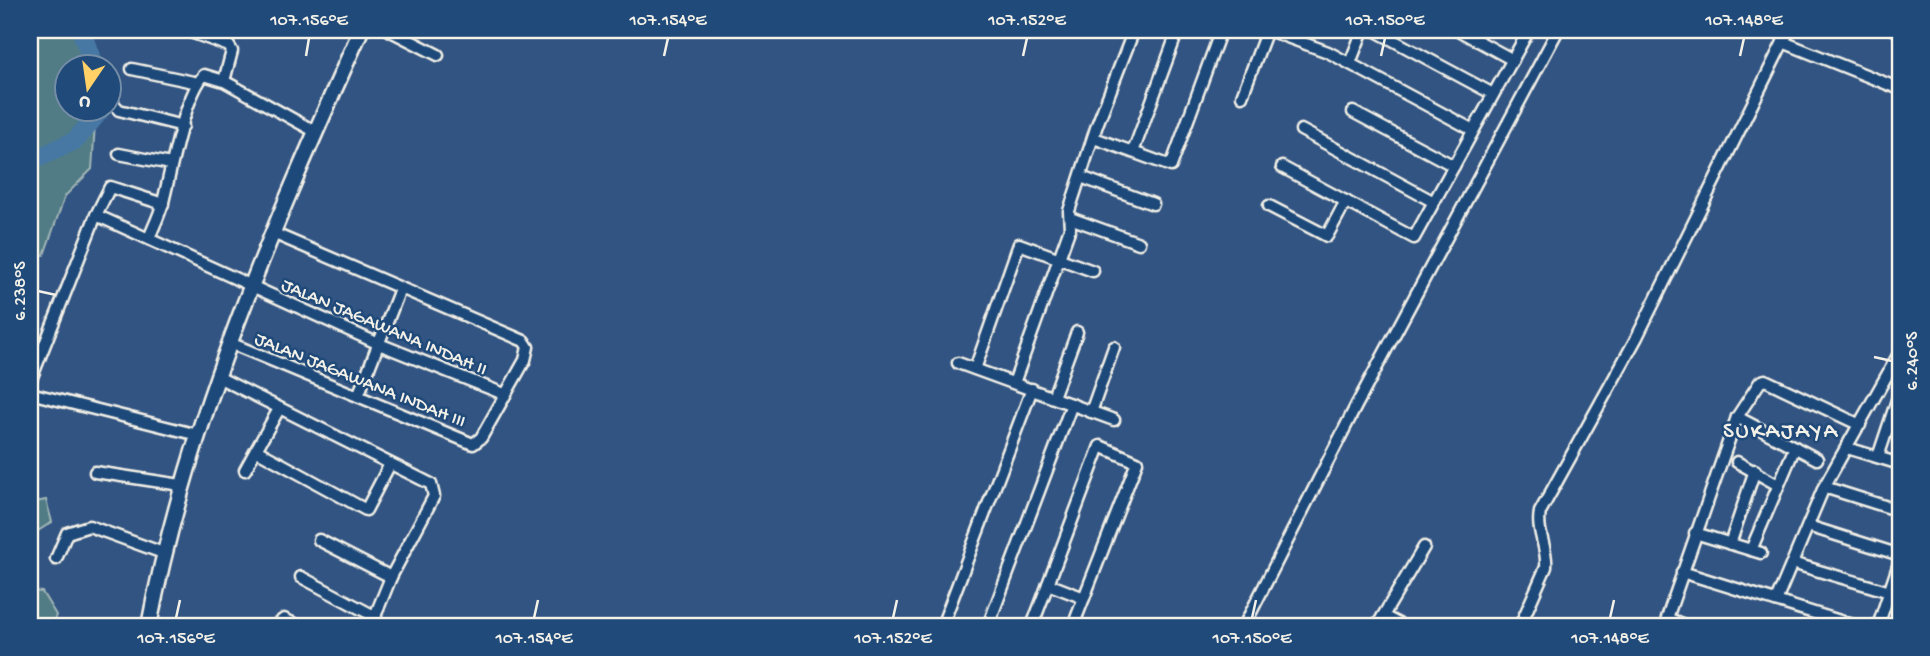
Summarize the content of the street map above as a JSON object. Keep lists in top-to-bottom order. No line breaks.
{"streets":{"street":["JALAN JAGAWANA INDAH II","JALAN JAGAWANA INDAH III"]},"crossings":[["JALAN JAGAWANA INDAH II","JALAN JAGAWANA INDAH III"]],"districts":["SUKAJAYA"],"north":"bottom","coordinates":["107.156°E","107.154°E","107.152°E","107.150°E","107.148°E","6.238°S","6.240°S"]}
